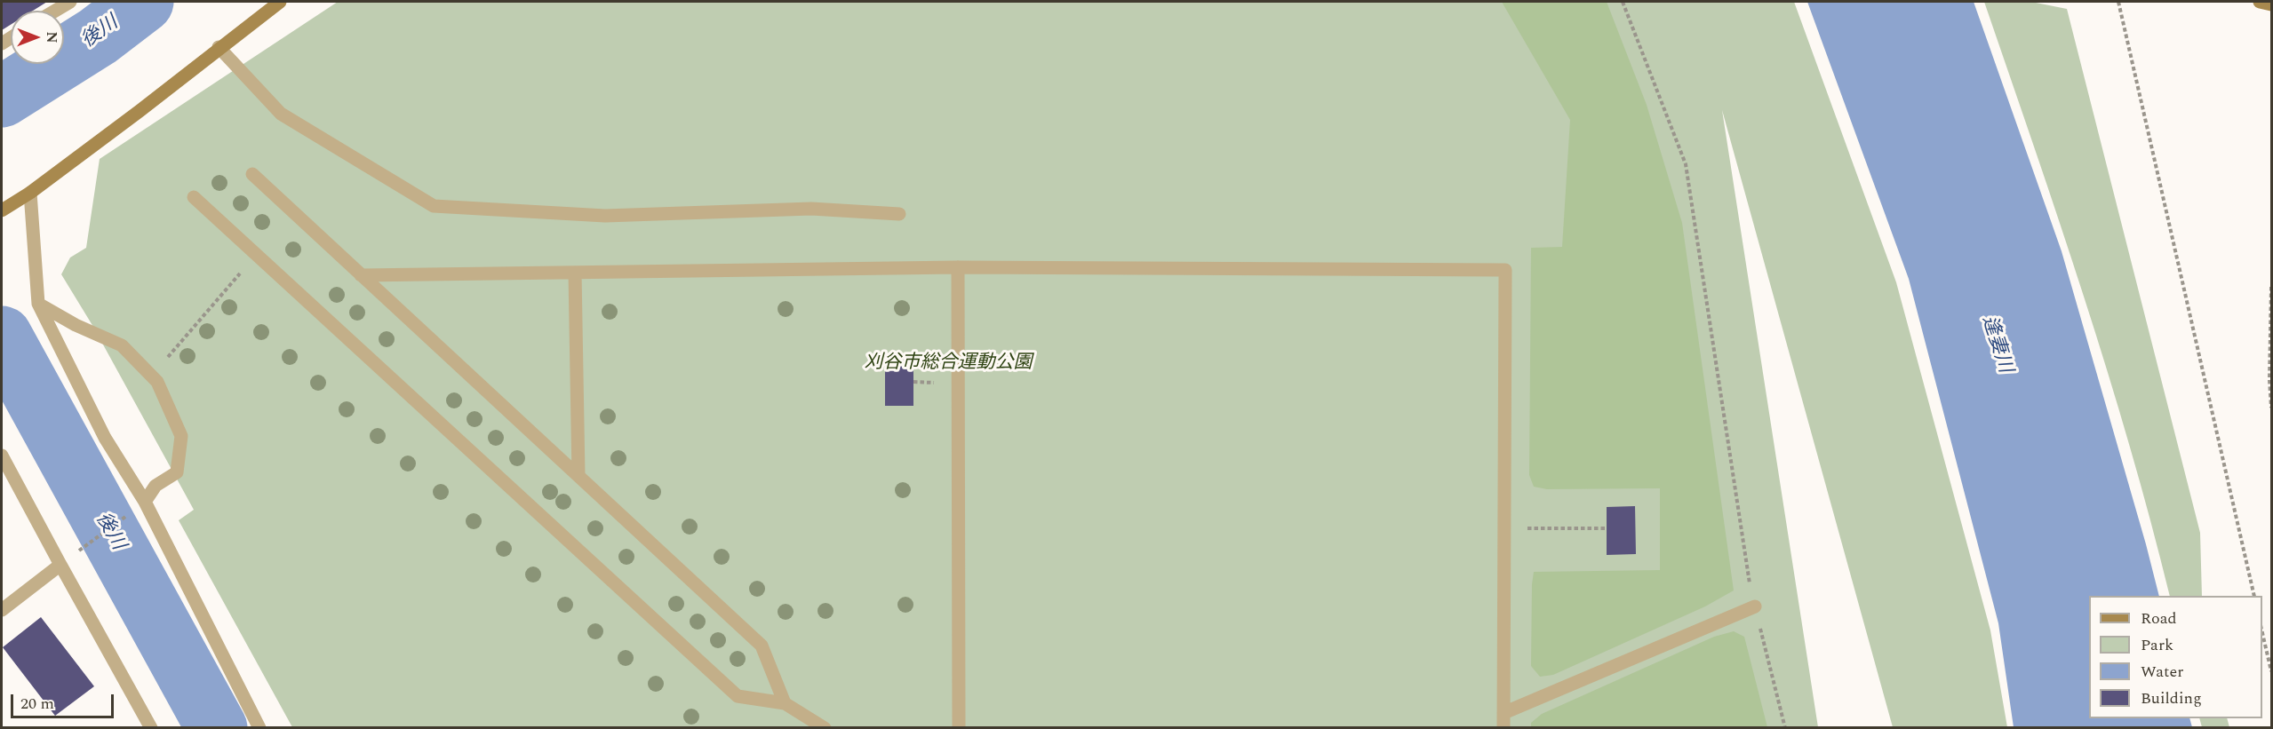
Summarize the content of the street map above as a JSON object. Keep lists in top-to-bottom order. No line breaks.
{"water":["後川","逢妻川"],"parks":["刈谷市総合運動公園"],"legend":["Road","Park","Water","Building"],"scale_bar":"20 m","north":"right"}
